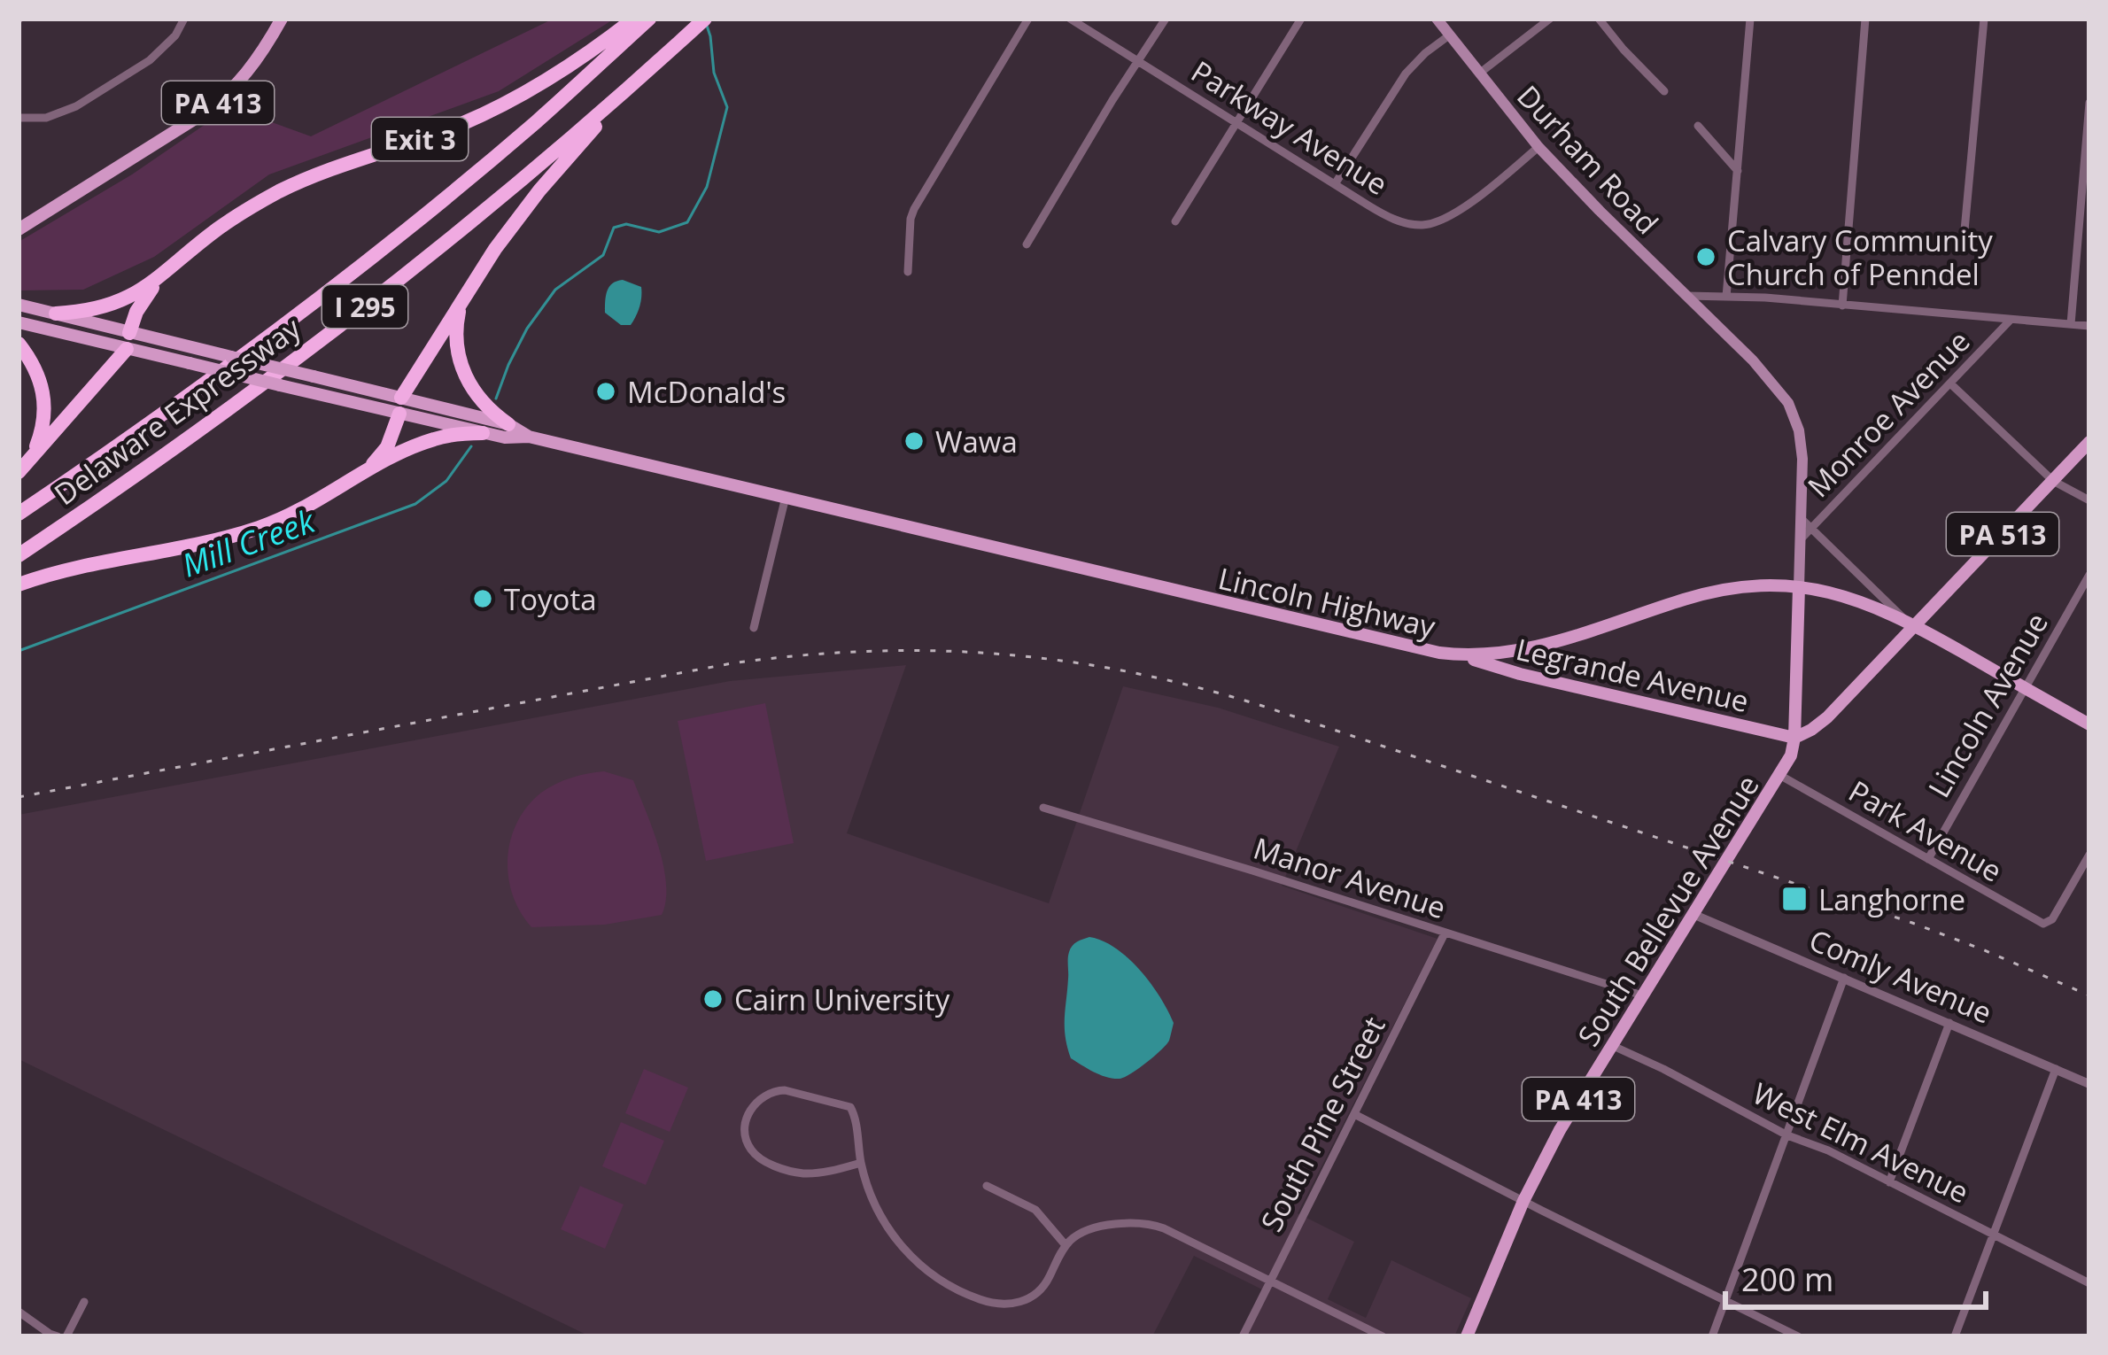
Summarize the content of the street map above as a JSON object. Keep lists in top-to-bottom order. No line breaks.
{"streets":{"highway":["Exit 3","I 295","Delaware Expressway"],"main road":["PA 413","Durham Road","PA 513","Lincoln Highway","Legrande Avenue","South Bellevue Avenue"],"street":["Parkway Avenue","Monroe Avenue","Lincoln Avenue","Park Avenue","Manor Avenue","Comly Avenue","South Pine Street","West Elm Avenue"]},"crossings":[["Parkway Avenue","Durham Road"],["Durham Road","Monroe Avenue"],["Durham Road","PA 513"],["Durham Road","Lincoln Highway"],["Durham Road","Legrande Avenue"],["Durham Road","South Bellevue Avenue"],["PA 513","Lincoln Highway"],["PA 513","Legrande Avenue"],["PA 513","South Bellevue Avenue"],["Lincoln Highway","Legrande Avenue"],["Lincoln Highway","Lincoln Avenue"],["Legrande Avenue","South Bellevue Avenue"],["Lincoln Avenue","Park Avenue"],["Park Avenue","South Bellevue Avenue"],["Manor Avenue","South Bellevue Avenue"],["Manor Avenue","South Pine Street"],["South Bellevue Avenue","Comly Avenue"],["South Bellevue Avenue","West Elm Avenue"]],"water":["Mill Creek"],"places":{"other":["Calvary Community Church of Penndel","McDonald's","Wawa","Toyota","Cairn University"],"transit":["Langhorne"]},"scale_bar":"200 m"}
